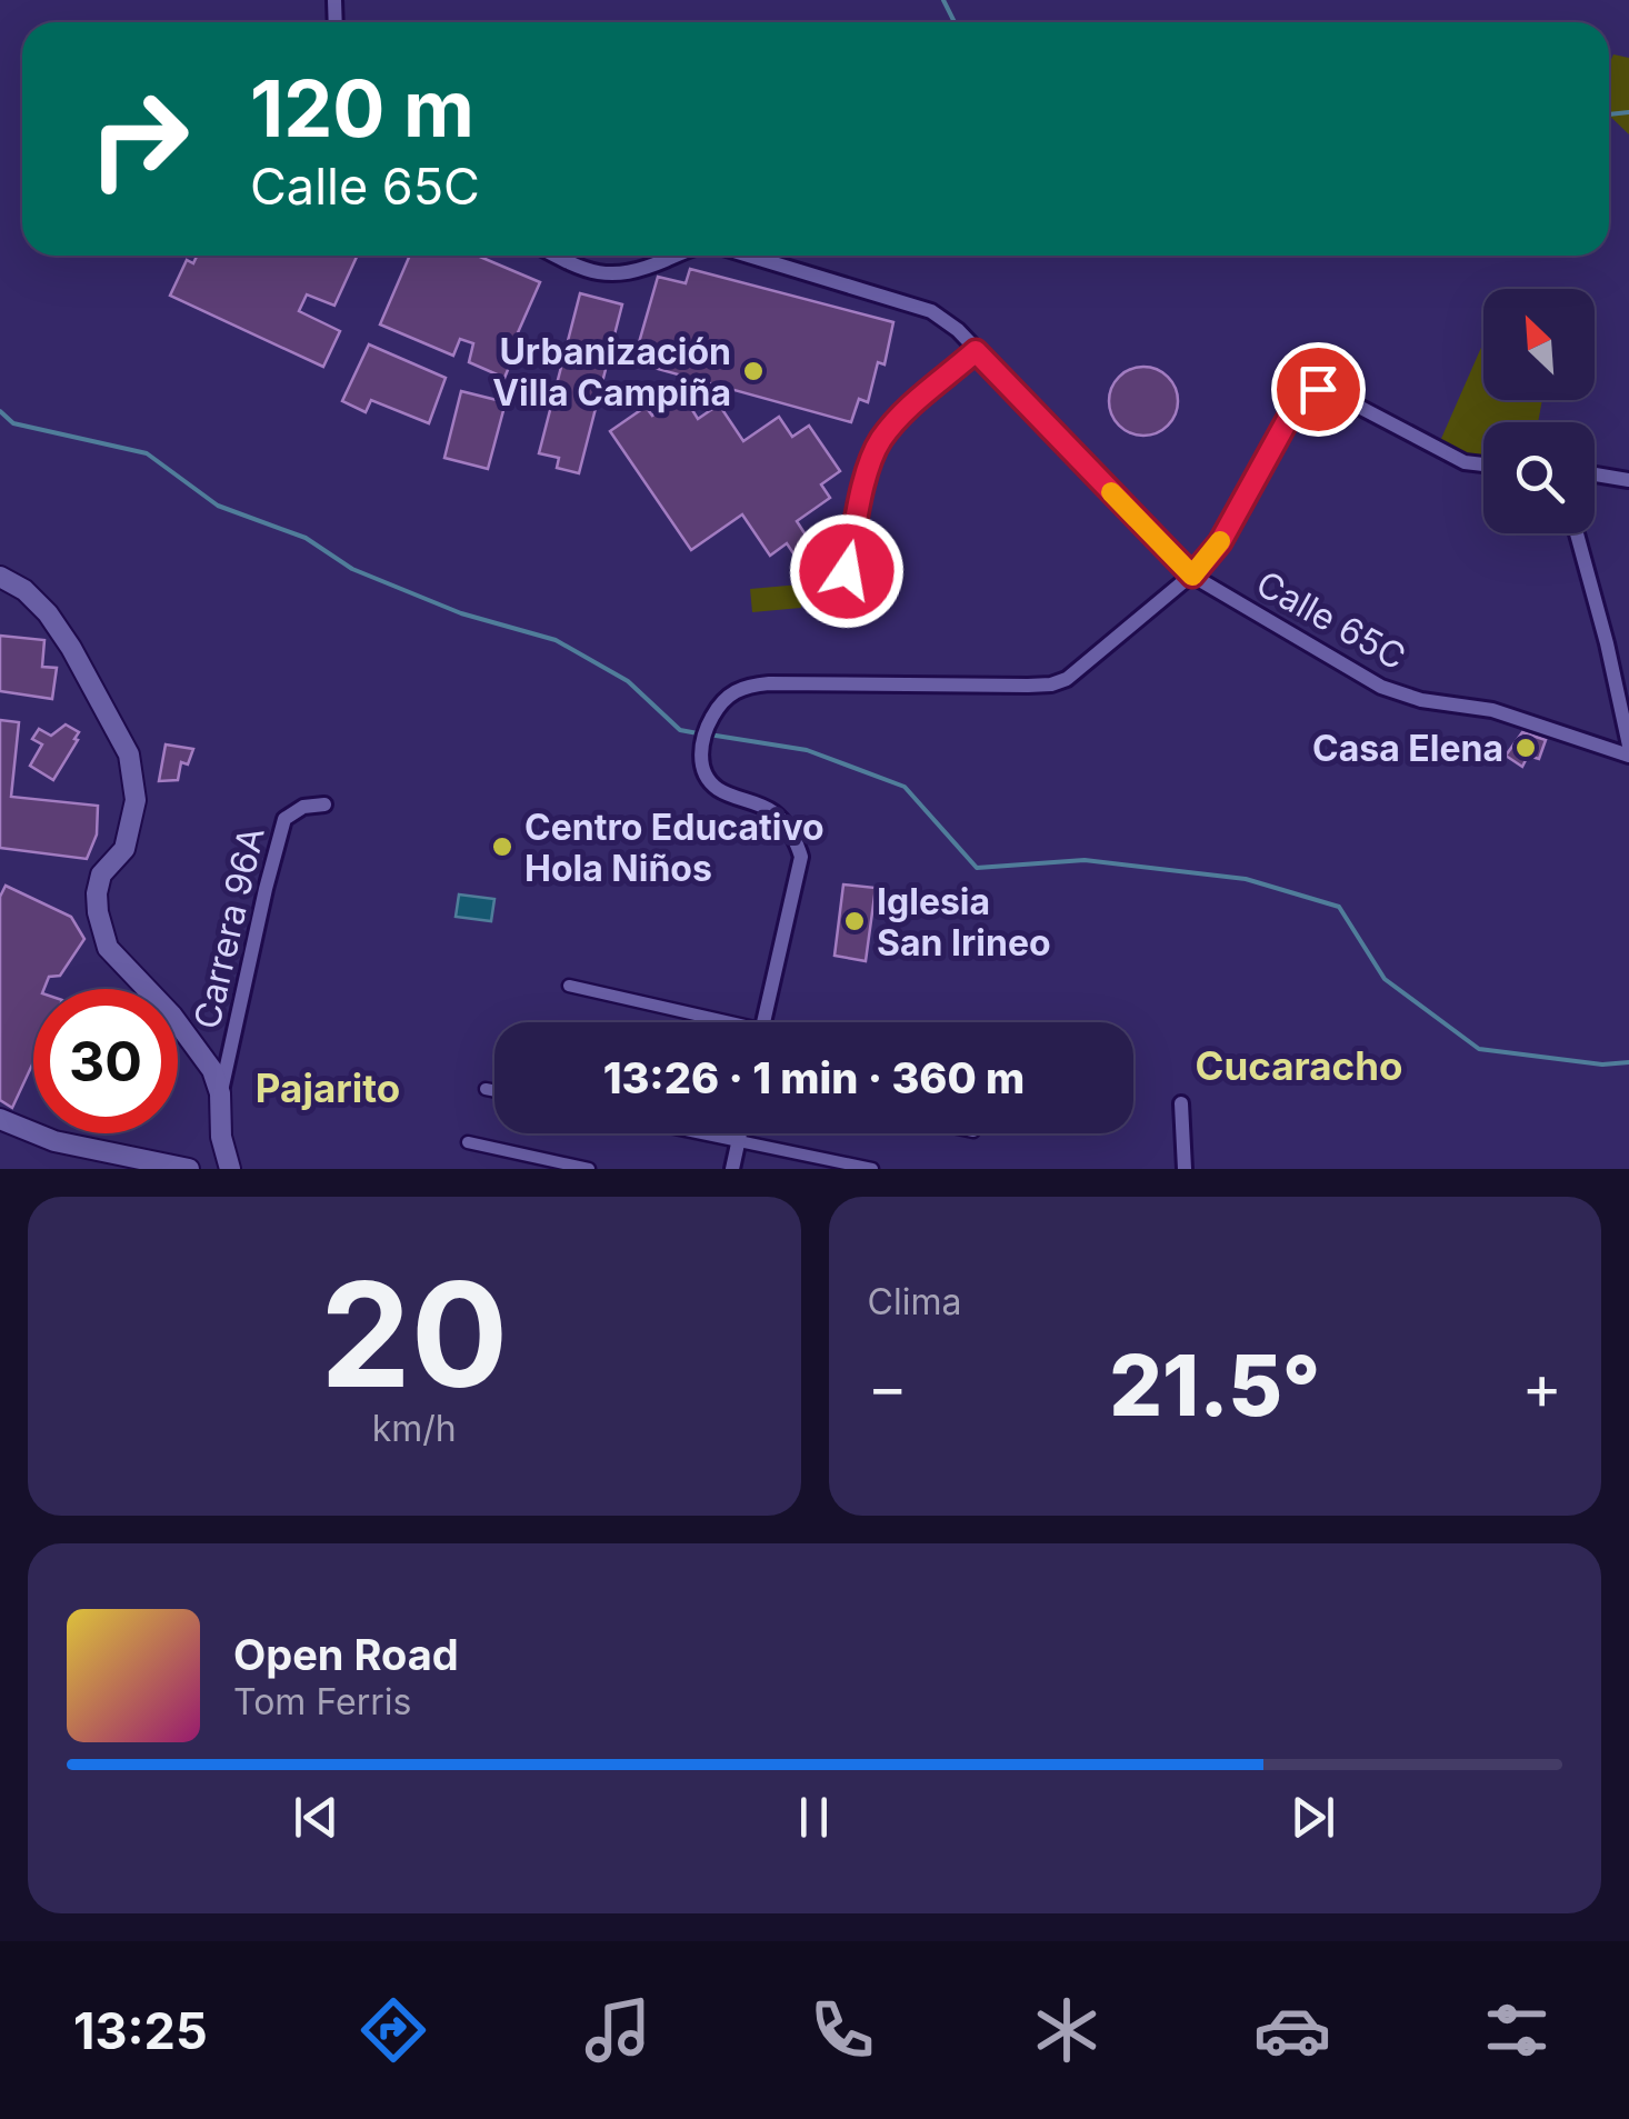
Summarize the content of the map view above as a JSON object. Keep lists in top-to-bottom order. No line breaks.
{"streets":{"street":["Calle 65C","Carrera 96A"]},"districts":["Cucaracho","Pajarito"],"places":["Urbanización Villa Campiña","Casa Elena","Centro Educativo Hola Niños","Iglesia San Irineo"],"north":"top left","page":{"turn":["120 m","Calle 65C"],"limit":"30","trip":"13:26 · 1 min · 360 m","tile":[["20","km/h"],"Clima"],"heat":["−","21.5°","+"],"song":["Open Road","Tom Ferris"],"tabs":"13:25"}}
